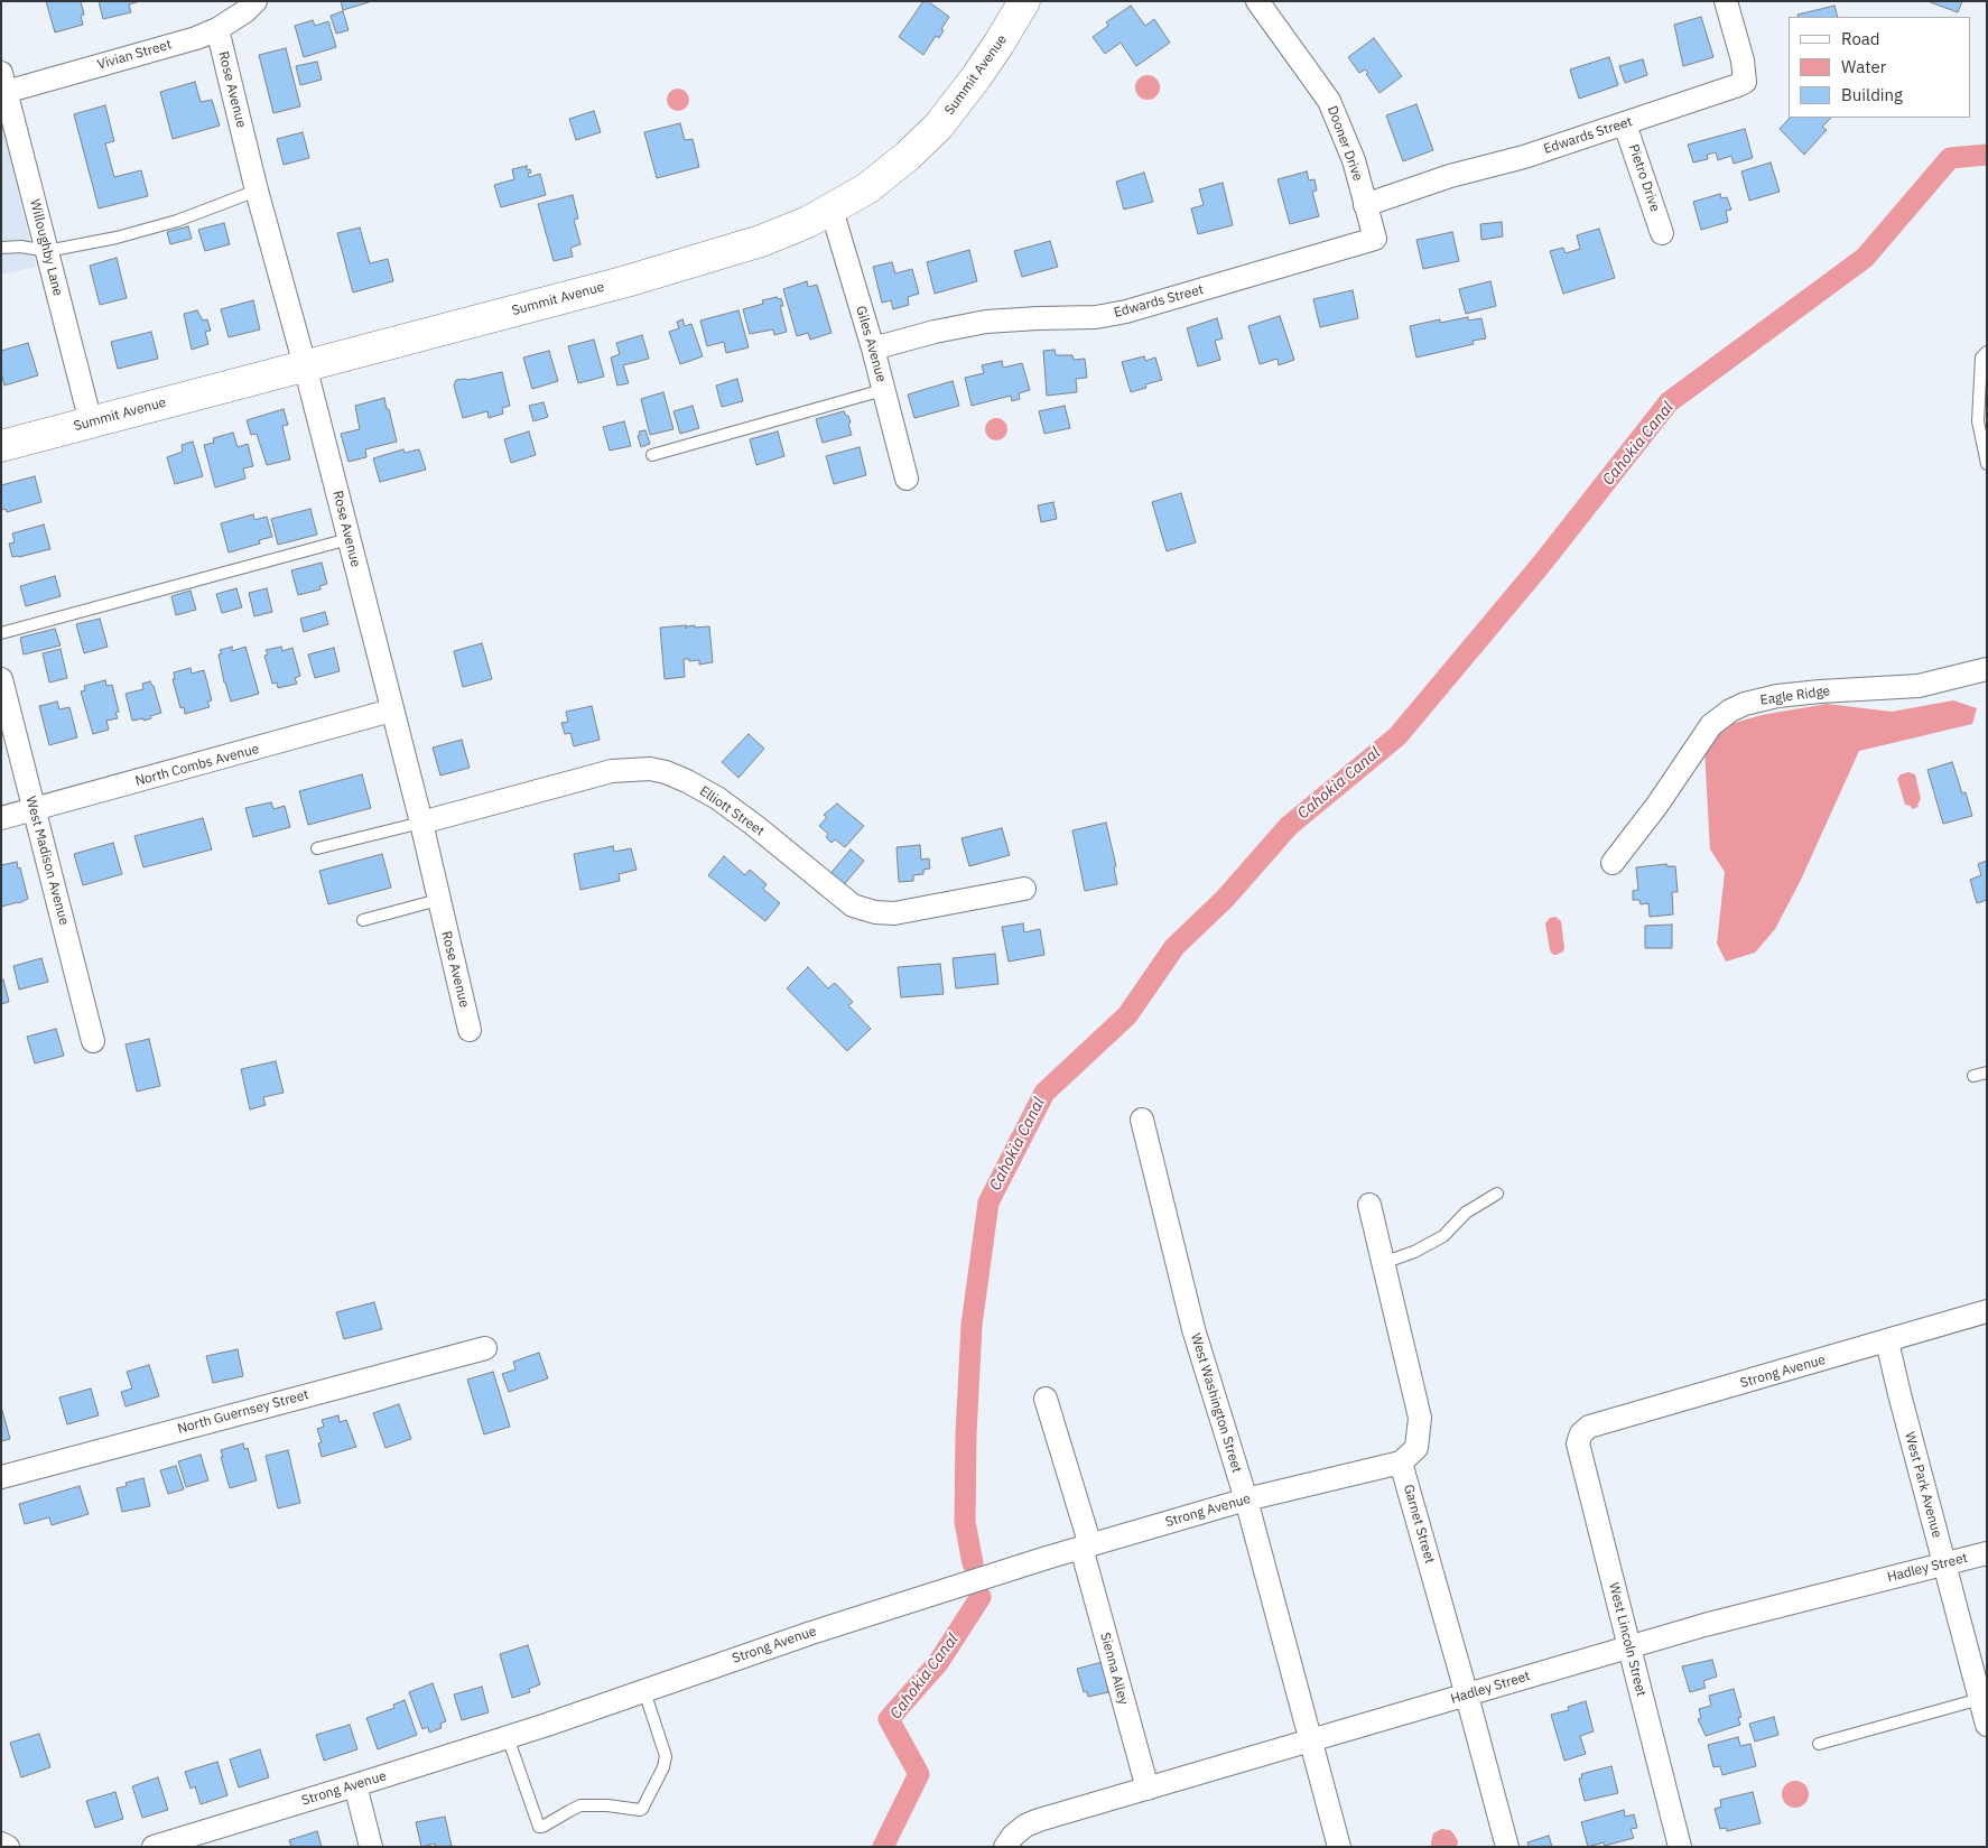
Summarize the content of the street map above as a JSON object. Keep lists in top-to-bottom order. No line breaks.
{"streets":{"street":["Vivian Street","Summit Avenue","Rose Avenue","Edwards Street","Dooner Drive","Pietro Drive","Willoughby Lane","Giles Avenue","Eagle Ridge","North Combs Avenue","Elliott Street","West Madison Avenue","Strong Avenue","West Washington Street","North Guernsey Street","West Park Avenue","Garnet Street","Hadley Street","West Lincoln Street","Sienna Alley"]},"crossings":[["Vivian Street","Rose Avenue"],["Vivian Street","Willoughby Lane"],["Summit Avenue","Rose Avenue"],["Summit Avenue","Willoughby Lane"],["Summit Avenue","Giles Avenue"],["Rose Avenue","North Combs Avenue"],["Rose Avenue","Elliott Street"],["Edwards Street","Dooner Drive"],["Edwards Street","Pietro Drive"],["Edwards Street","Giles Avenue"],["North Combs Avenue","West Madison Avenue"],["Strong Avenue","West Washington Street"],["Strong Avenue","West Park Avenue"],["Strong Avenue","Garnet Street"],["Strong Avenue","West Lincoln Street"],["Strong Avenue","Sienna Alley"],["West Washington Street","Hadley Street"],["West Park Avenue","Hadley Street"],["Garnet Street","Hadley Street"],["Hadley Street","West Lincoln Street"],["Hadley Street","Sienna Alley"]],"water":["Cahokia Canal"],"legend":["Road","Water","Building"]}
